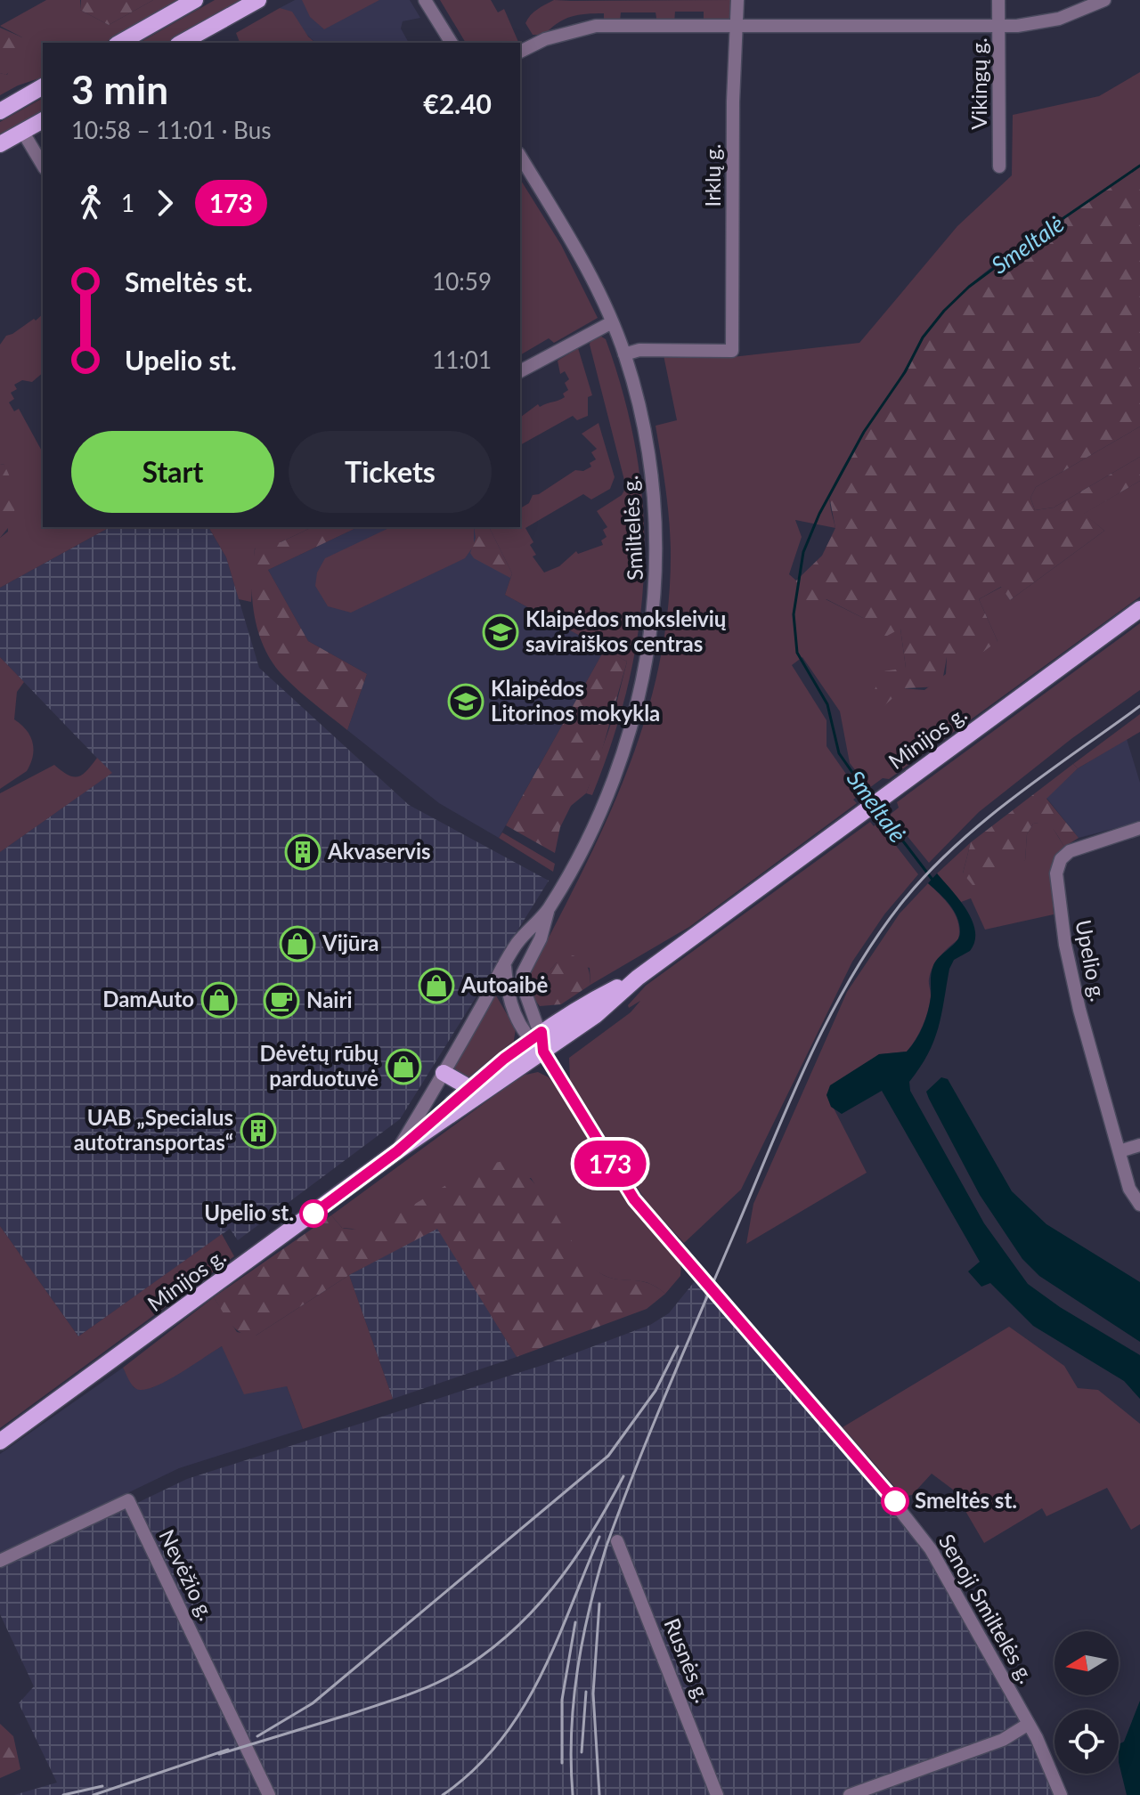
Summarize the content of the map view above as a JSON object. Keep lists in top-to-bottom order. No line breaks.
{"streets":{"main road":["Minijos g."],"street":["Vikingų g.","Irklų g.","Smiltelės g.","Upelio g.","Nevėžio g.","Senoji Smiltelės g.","Rusnės g."]},"crossings":[["Irklų g.","Smiltelės g."],["Minijos g.","Senoji Smiltelės g."]],"water":["Smeltalė"],"places":{"school or university":["Klaipėdos moksleivių saviraiškos centras","Klaipėdos Litorinos mokykla"],"building":["Akvaservis","UAB „Specialus autotransportas“"],"shop":["Vijūra","Autoaibė","DamAuto","Dėvėtų rūbų parduotuvė"],"cafe":["Nairi"],"other":["Upelio st.","Smeltės st."]},"lines":["bus line 173"],"north":"left","page":{"on_map":"173","heading":["3 min","10:58 – 11:01 · Bus","€2.40"],"legs":["1","173"],"list":[{"name":"Smeltės st.","value":"10:59"},{"name":"Upelio st.","value":"11:01"}],"buttons":["Start","Tickets"]}}
